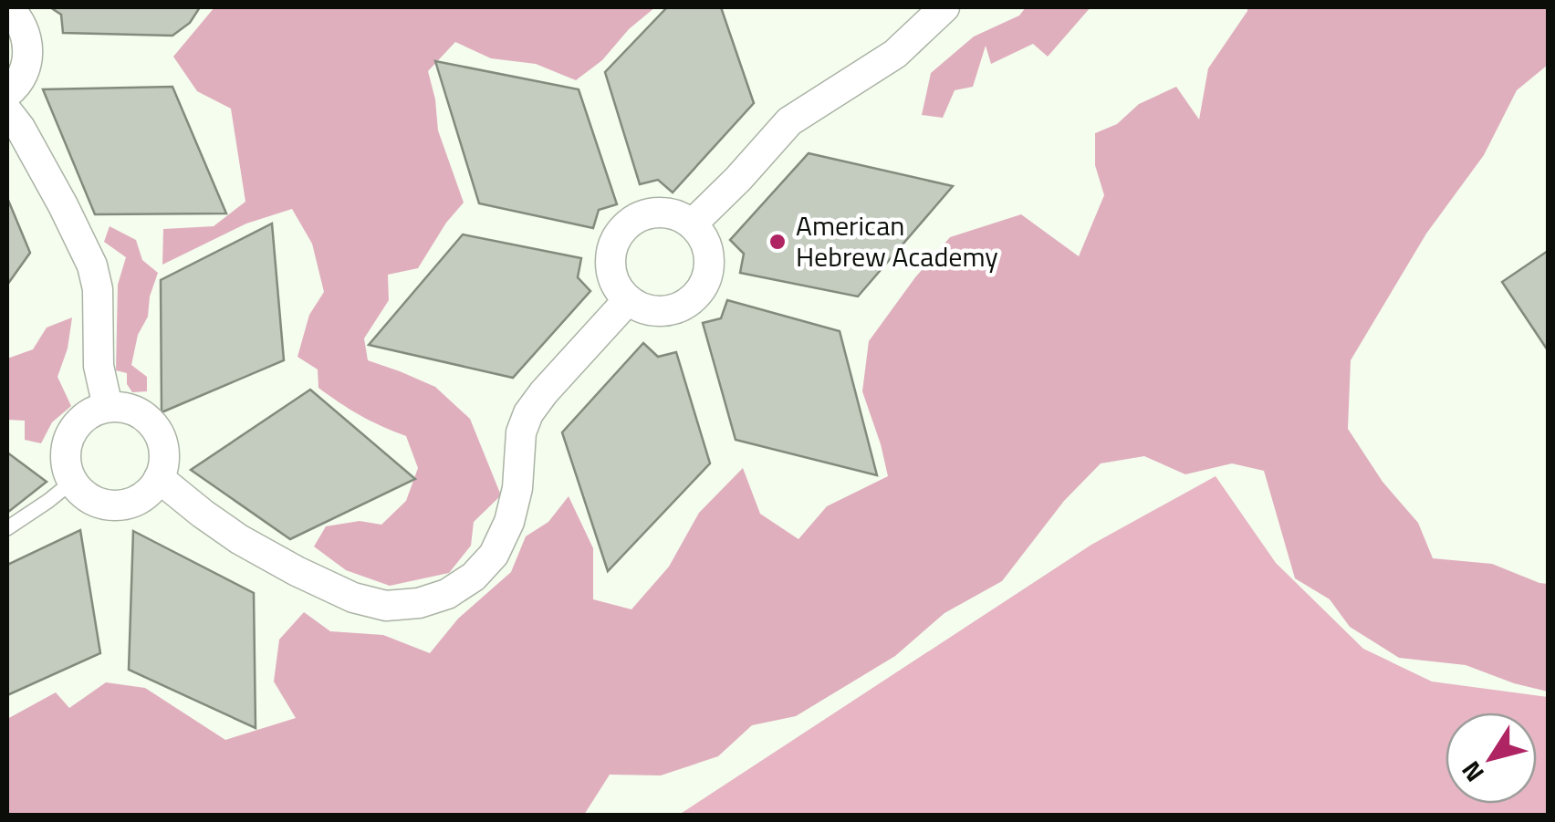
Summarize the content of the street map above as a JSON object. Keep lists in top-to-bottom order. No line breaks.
{"places":["American Hebrew Academy"],"north":"bottom left"}
